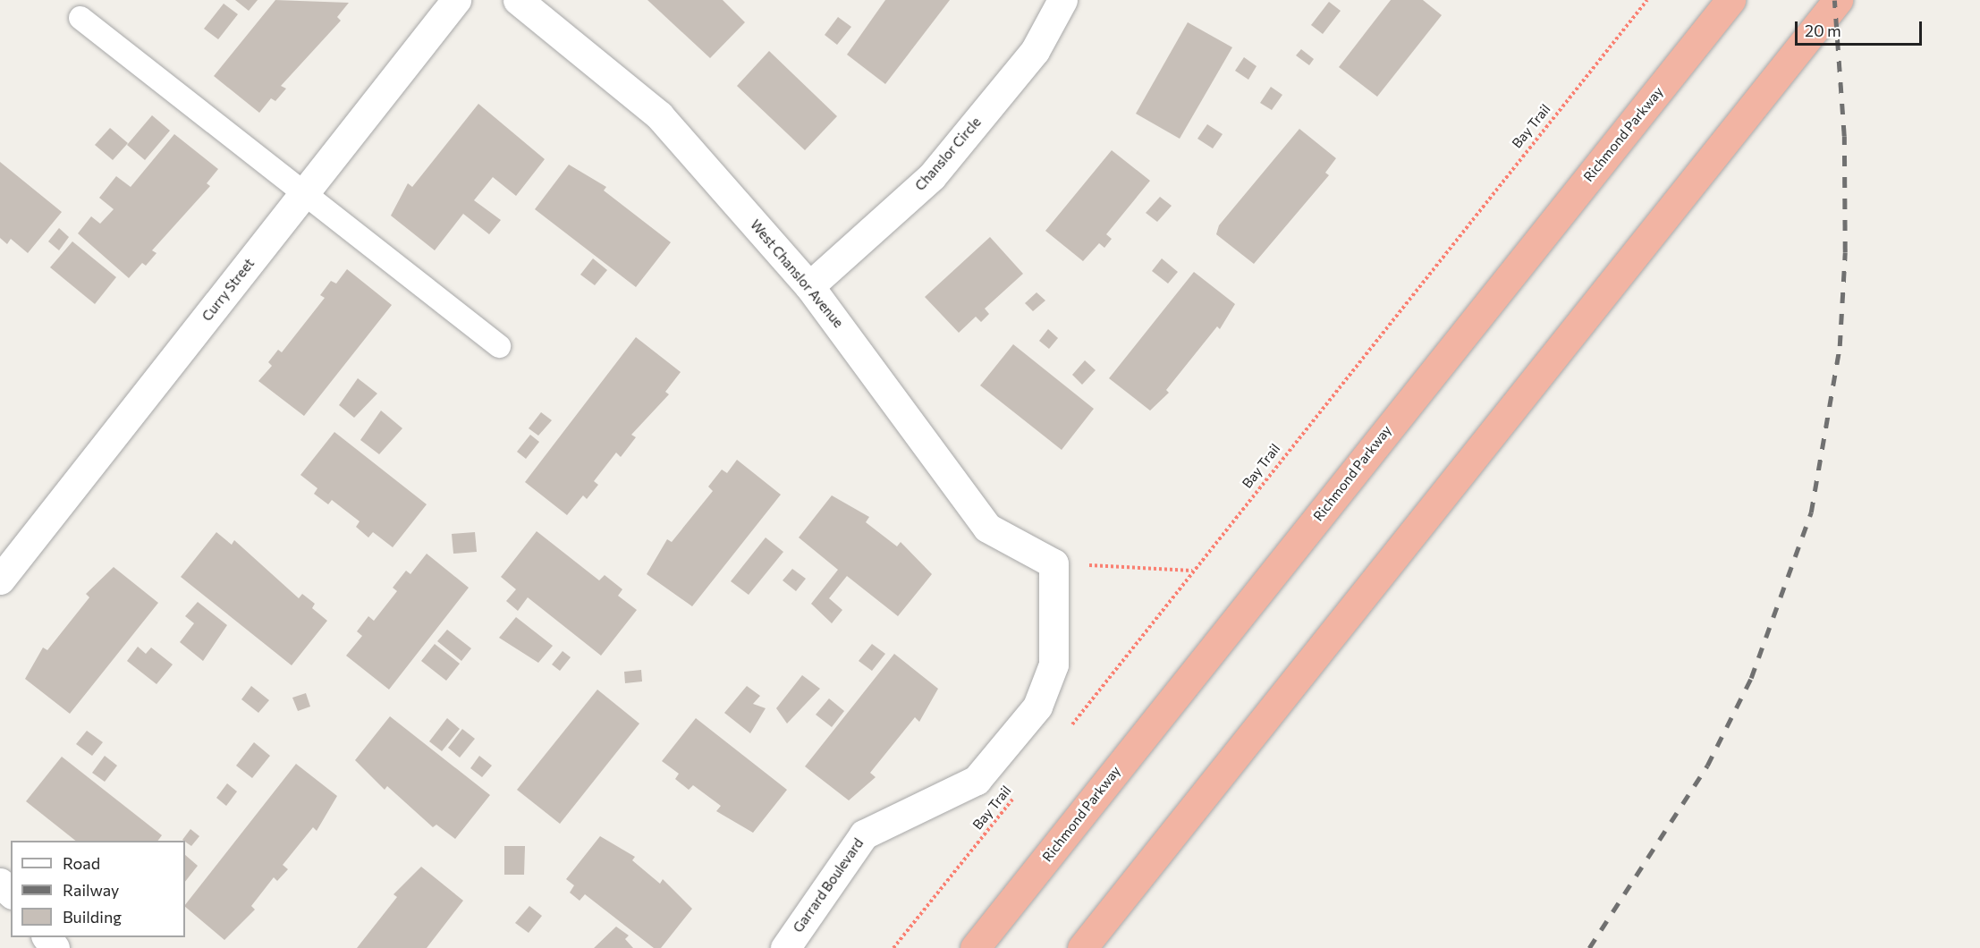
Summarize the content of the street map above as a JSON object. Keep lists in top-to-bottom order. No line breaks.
{"streets":{"highway":["Richmond Parkway"],"street":["Chanslor Circle","West Chanslor Avenue","Curry Street","Garrard Boulevard"],"path":["Bay Trail"]},"crossings":[["Chanslor Circle","West Chanslor Avenue"],["West Chanslor Avenue","Garrard Boulevard"]],"legend":["Road","Railway","Building"],"scale_bar":"20 m"}
